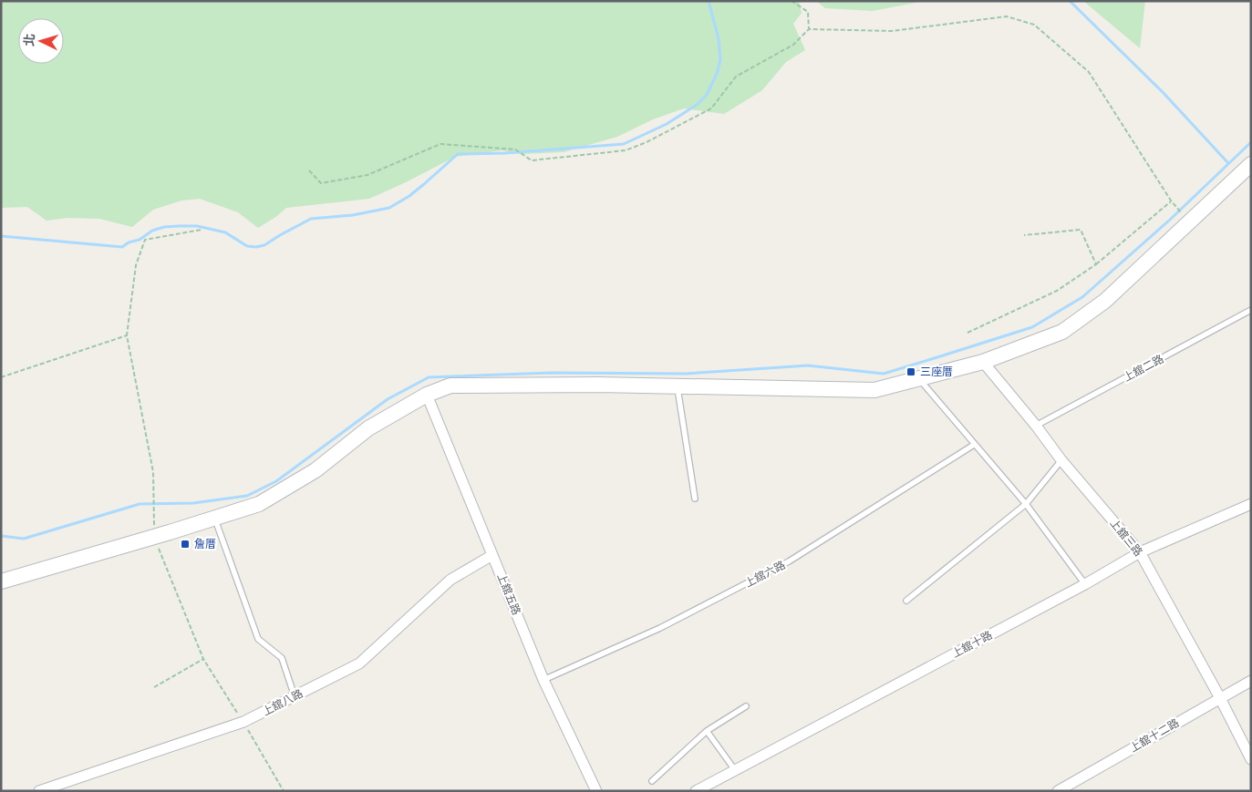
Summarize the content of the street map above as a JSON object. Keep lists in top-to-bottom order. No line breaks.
{"streets":{"street":["上舘三路","上舘五路","上舘十路","上舘八路","上舘十二路"],"lane":["上舘二路","上舘六路"]},"crossings":[["上舘二路","上舘三路"],["上舘三路","上舘十路"],["上舘三路","上舘十二路"],["上舘六路","上舘五路"],["上舘五路","上舘八路"]],"places":{"transit":["三座厝","詹厝"]},"north":"left"}
